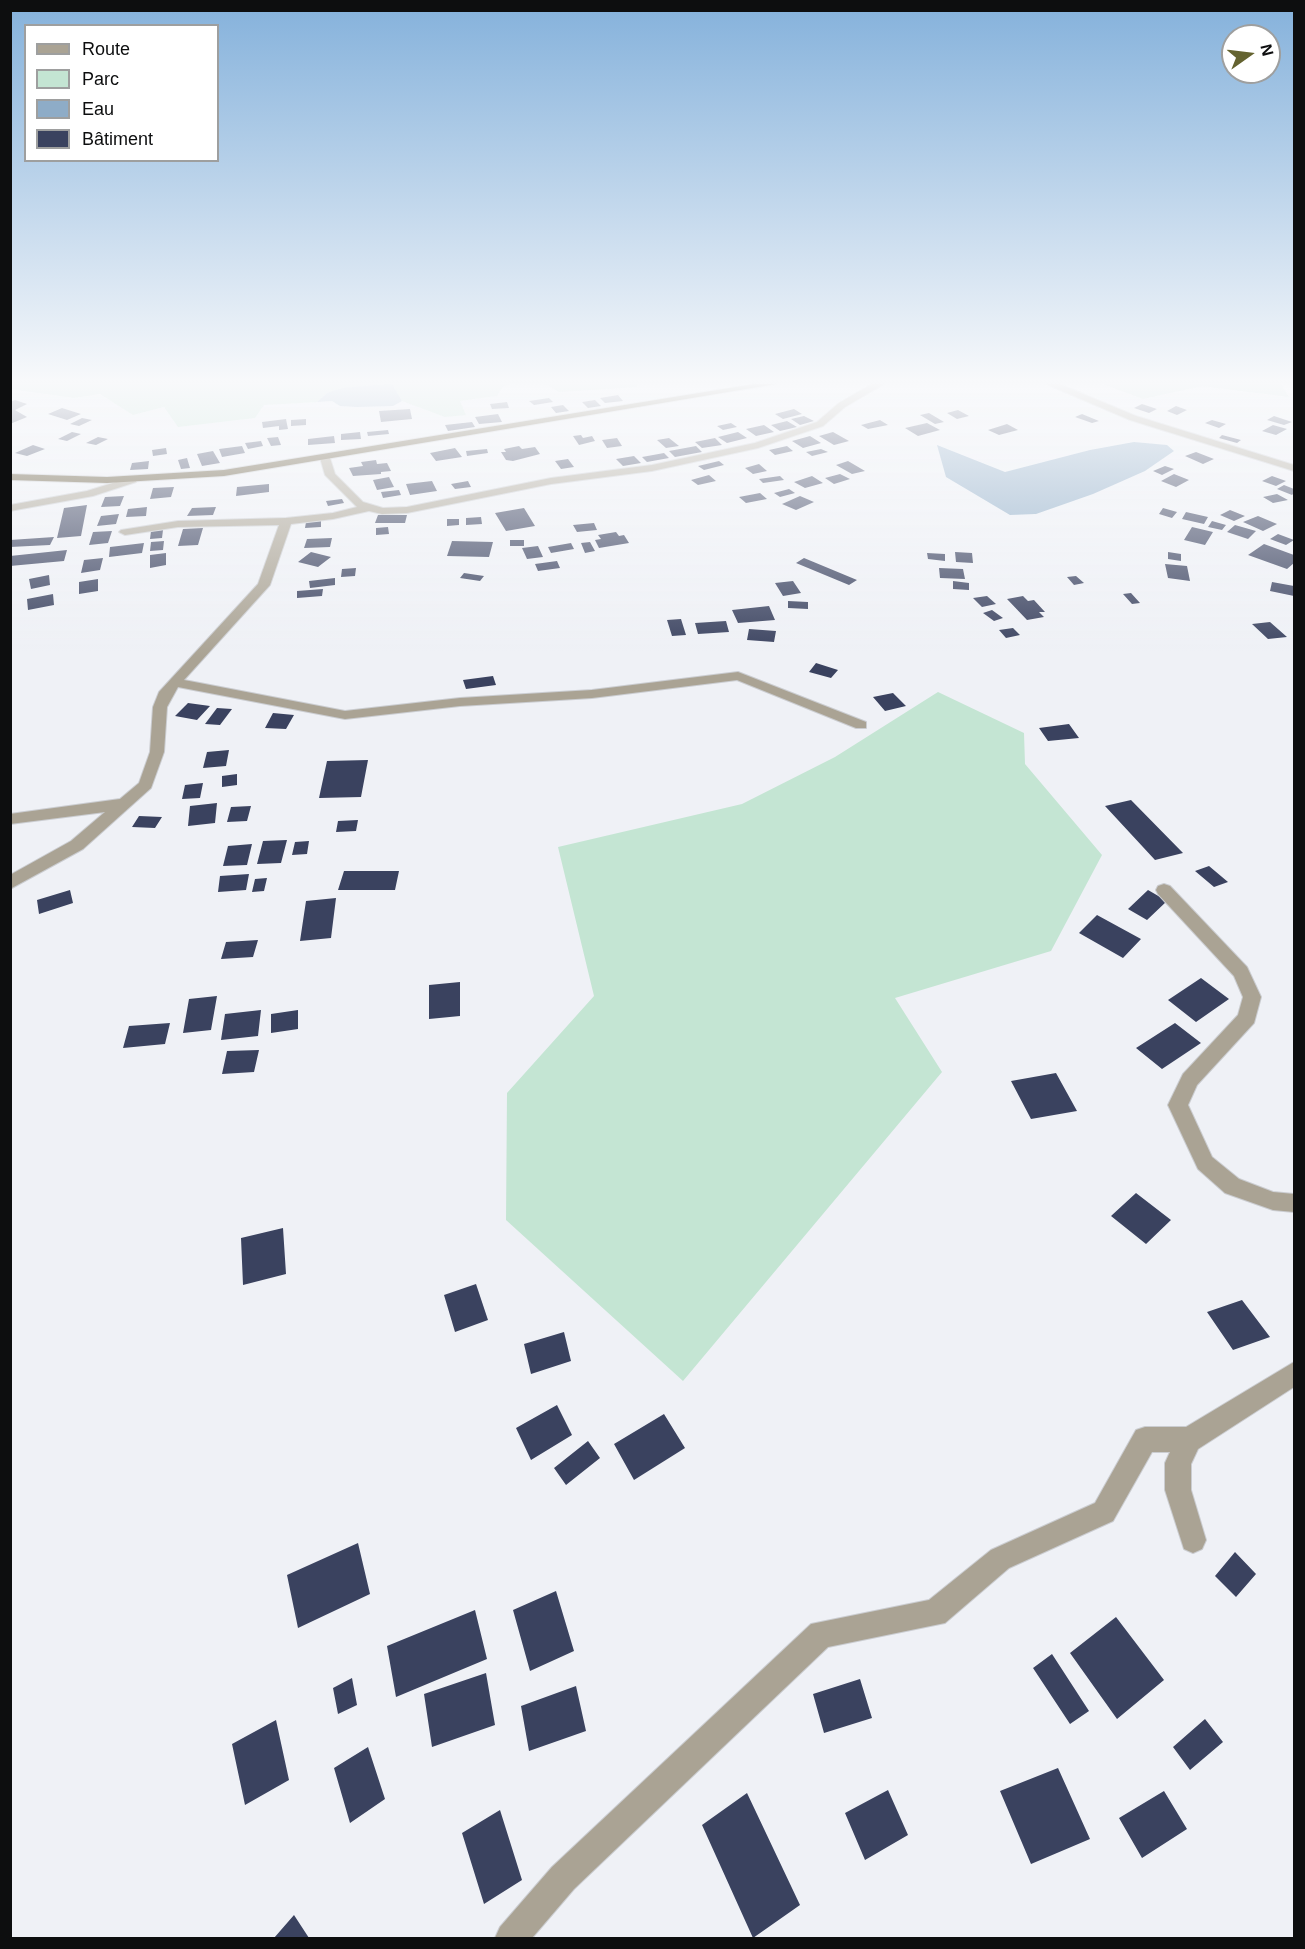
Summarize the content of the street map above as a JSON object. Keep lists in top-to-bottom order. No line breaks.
{"legend":["Route","Parc","Eau","Bâtiment"],"north":"right"}
